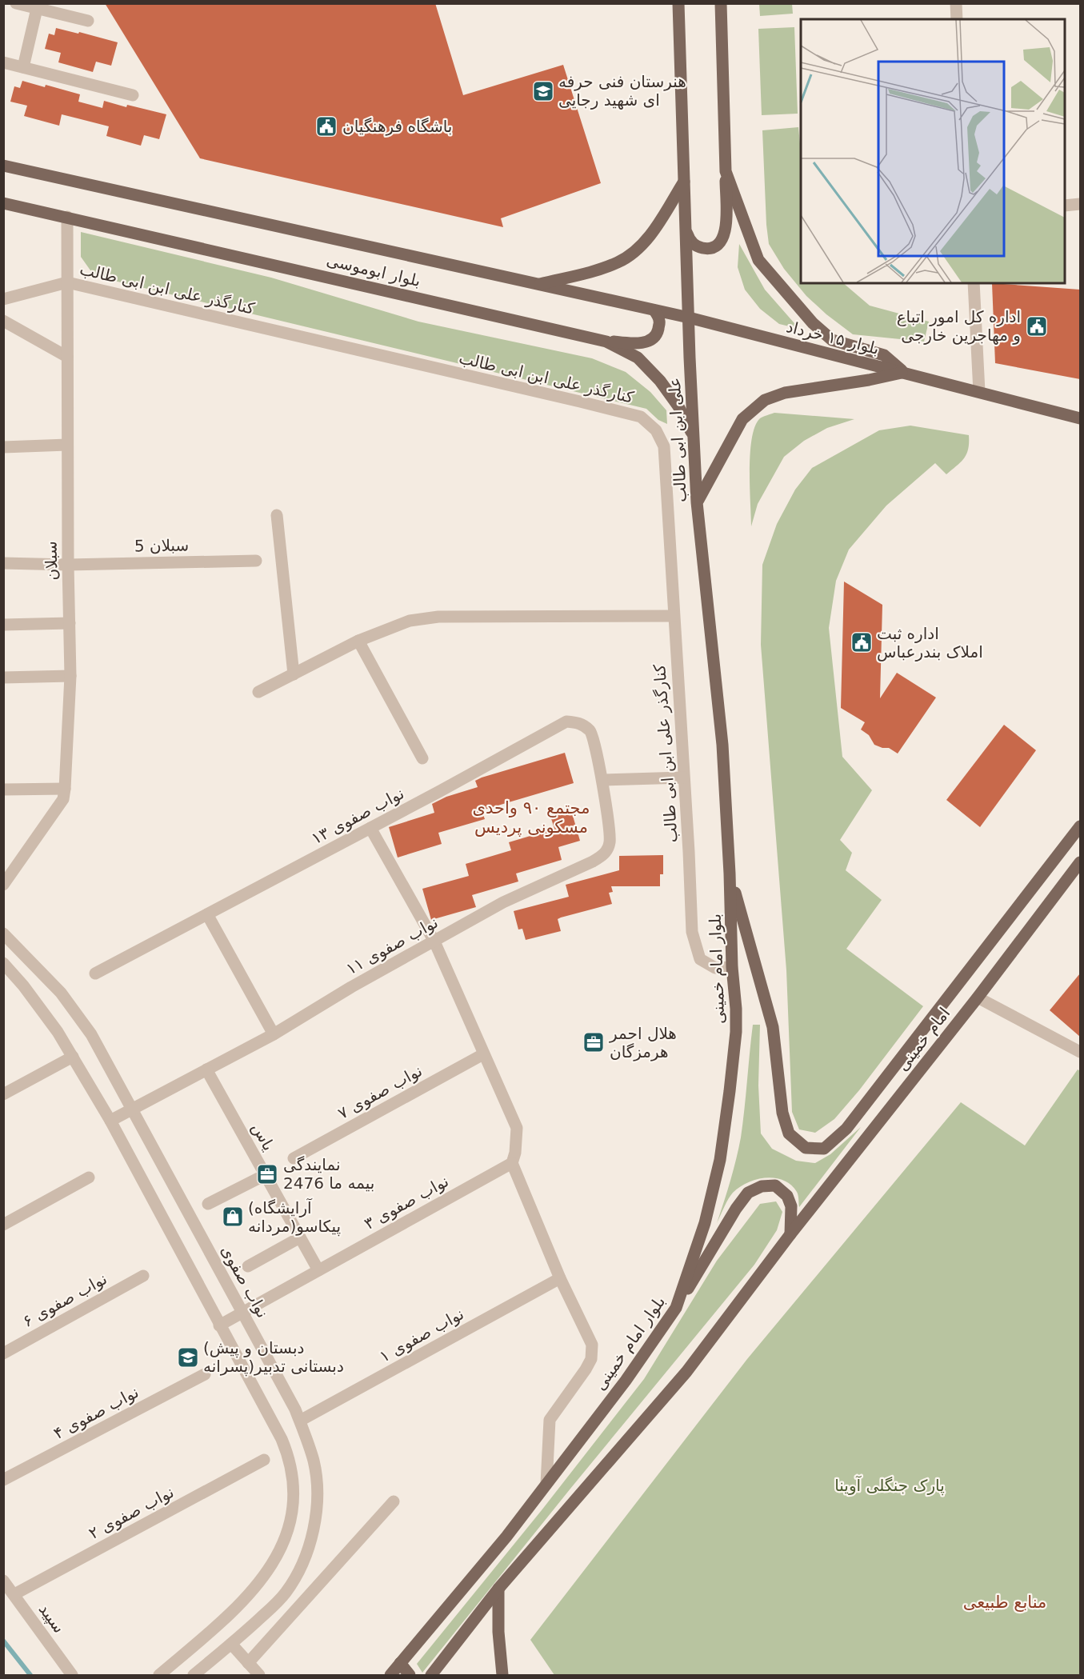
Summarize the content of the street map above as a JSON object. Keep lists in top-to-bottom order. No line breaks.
{"streets":{"main road":["بلوار ابوموسی","بلوار ۱۵ خرداد","علی ابن ابی طالب","بلوار امام خمینی","امام خمینی"],"street":["کنارگذر علی ابن ابی طالب","سبلان 5","سبلان","نواب صفوی ۱۳","نواب صفوی ۱۱","نواب صفوی ۷","یاس","نواب صفوی ۳","نواب صفوی","نواب صفوی ۶","نواب صفوی ۱","نواب صفوی ۴","نواب صفوی ۲","سپید"]},"crossings":[["بلوار ابوموسی","بلوار ۱۵ خرداد"],["بلوار ابوموسی","علی ابن ابی طالب"],["بلوار ابوموسی","سبلان"],["کنارگذر علی ابن ابی طالب","سبلان"],["کنارگذر علی ابن ابی طالب","بلوار امام خمینی"],["بلوار ۱۵ خرداد","علی ابن ابی طالب"],["علی ابن ابی طالب","بلوار امام خمینی"],["سبلان 5","سبلان"],["نواب صفوی ۱۳","نواب صفوی ۱۱"],["نواب صفوی ۱۱","یاس"],["نواب صفوی ۱۱","نواب صفوی"],["یاس","نواب صفوی ۳"],["نواب صفوی ۳","نواب صفوی"],["نواب صفوی","نواب صفوی ۱"],["نواب صفوی ۲","سپید"]],"districts":["مجتمع ٩٠ واحدی مسکونی پردیس","منابع طبیعی"],"parks":["پارک جنگلی آوینا"],"places":{"school or university":["هنرستان فنی حرفه ای شهید رجایی","(دبستان و پیش دبستانی تدبیر(پسرانه"],"public building":["باشگاه فرهنگیان","اداره کل امور اتباع و مهاجرین خارجی","اداره ثبت املاک بندرعباس"],"office":["هلال احمر هرمزگان","نمایندگی بیمه ما 2476"],"shop":["(آرایشگاه پیکاسو(مردانه"]}}
